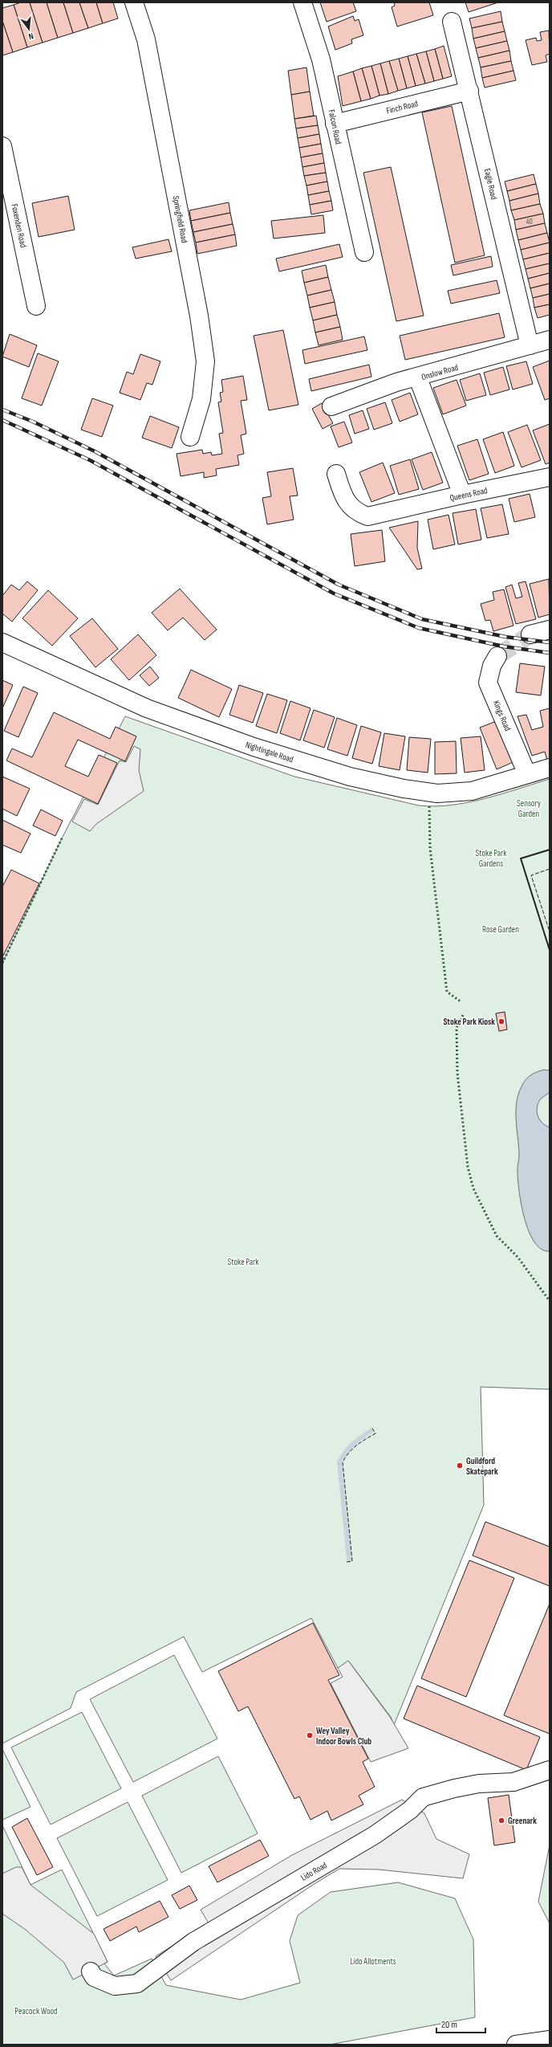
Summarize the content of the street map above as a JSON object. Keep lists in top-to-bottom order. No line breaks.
{"streets":{"street":["Finch Road","Falcon Road","Eagle Road","Springfield Road","Foxenden Road","Onslow Road","Queens Road","Kings Road","Nightingale Road","Lido Road"]},"crossings":[["Finch Road","Falcon Road"],["Finch Road","Eagle Road"],["Eagle Road","Onslow Road"],["Kings Road","Nightingale Road"]],"parks":["Sensory Garden","Stoke Park Gardens","Rose Garden","Stoke Park","Lido Allotments","Peacock Wood"],"places":["Stoke Park Kiosk","Guildford Skatepark","Wey Valley Indoor Bowls Club","Greenark"],"house_numbers":["40"],"scale_bar":"20 m","north":"bottom"}
